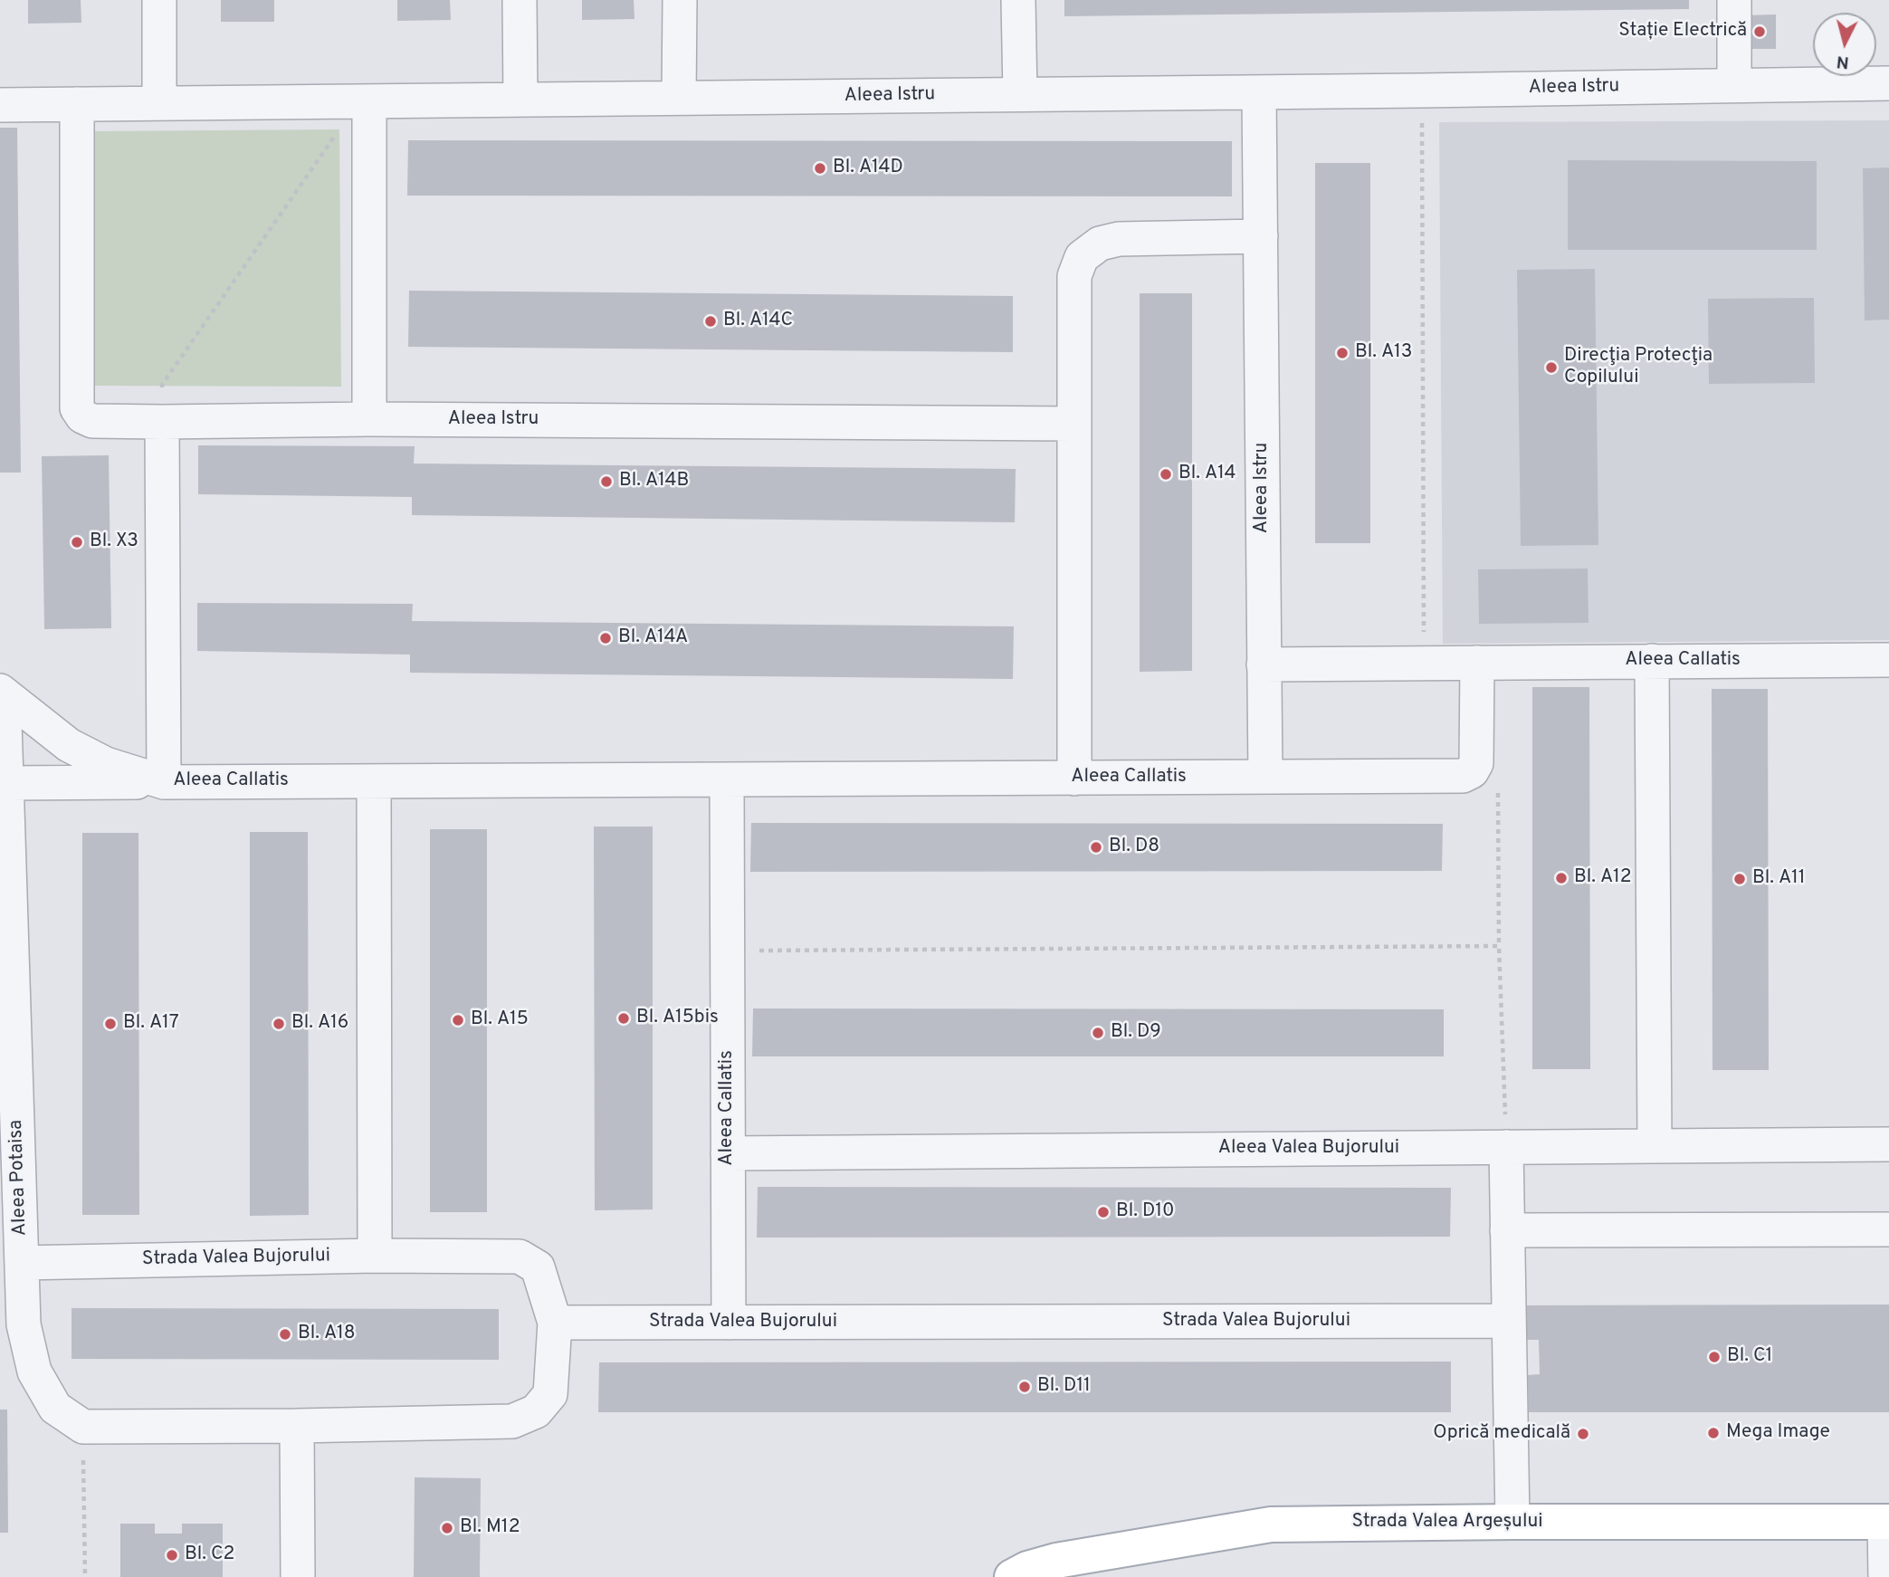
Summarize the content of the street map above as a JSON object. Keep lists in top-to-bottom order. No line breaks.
{"streets":{"main road":["Strada Valea Argeșului"],"street":["Aleea Istru","Aleea Callatis","Aleea Valea Bujorului","Aleea Potaisa","Strada Valea Bujorului"]},"crossings":[["Aleea Istru","Aleea Callatis"],["Aleea Callatis","Aleea Valea Bujorului"],["Aleea Callatis","Aleea Potaisa"],["Aleea Callatis","Strada Valea Bujorului"],["Aleea Potaisa","Strada Valea Bujorului"]],"places":["Stație Electrică","Bl. A14D","Bl. A14C","Bl. A13","Direcţia Protecţia Copilului","Bl. A14","Bl. A14B","Bl. X3","Bl. A14A","Bl. D8","Bl. A12","Bl. A11","Bl. A15bis","Bl. A15","Bl. A17","Bl. A16","Bl. D9","Bl. D10","Bl. A18","Bl. C1","Bl. D11","Mega Image","Oprică medicală","Bl. M12","Bl. C2"],"north":"bottom"}
